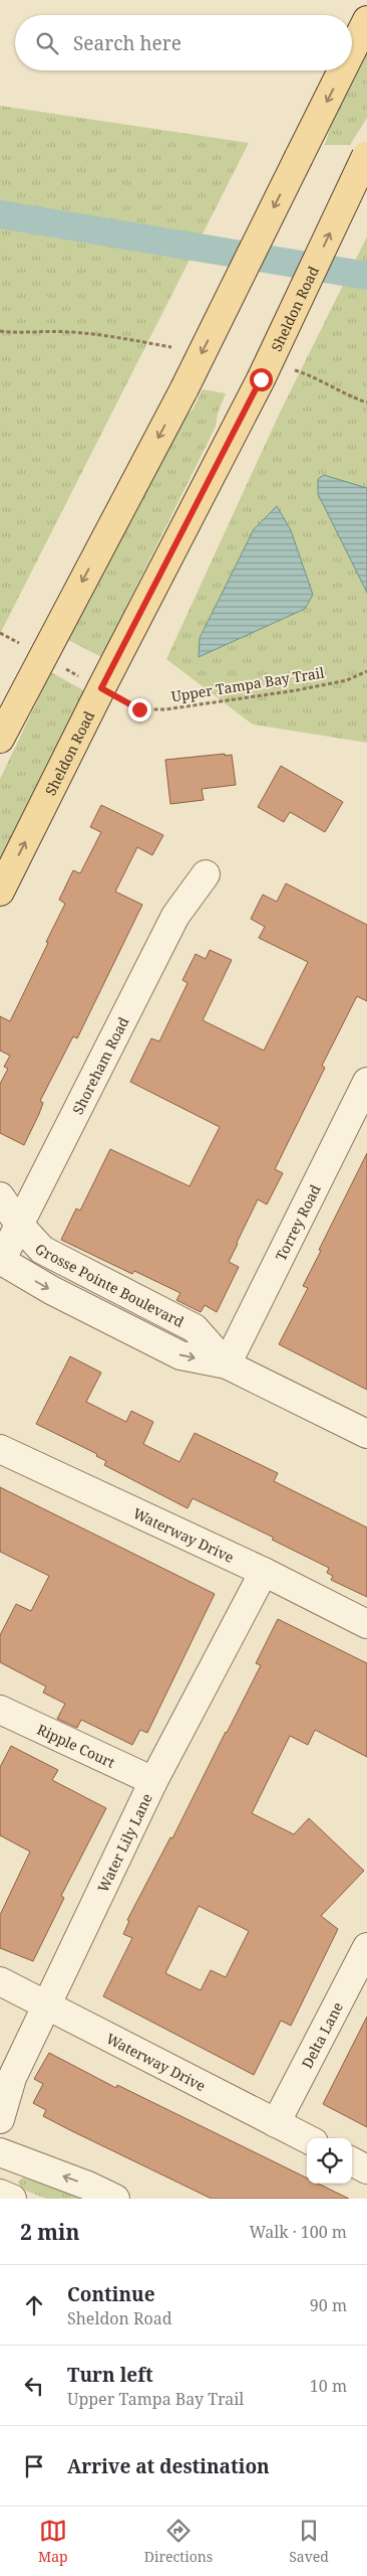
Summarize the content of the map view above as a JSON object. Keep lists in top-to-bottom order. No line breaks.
{"streets":{"main road":["Sheldon Road"],"street":["Shoreham Road","Torrey Road","Grosse Pointe Boulevard","Waterway Drive","Ripple Court","Water Lily Lane","Delta Lane"],"path":["Upper Tampa Bay Trail"]},"crossings":[["Sheldon Road","Upper Tampa Bay Trail"],["Shoreham Road","Grosse Pointe Boulevard"],["Torrey Road","Grosse Pointe Boulevard"],["Waterway Drive","Water Lily Lane"],["Waterway Drive","Delta Lane"],["Ripple Court","Water Lily Lane"]],"page":{"search":"Search here","heading":["2 min","Walk · 100 m"],"list":[["Continue","Sheldon Road","90 m"],["Turn left","Upper Tampa Bay Trail","10 m"],"Arrive at destination"],"nav":["Map","Directions","Saved"]}}
